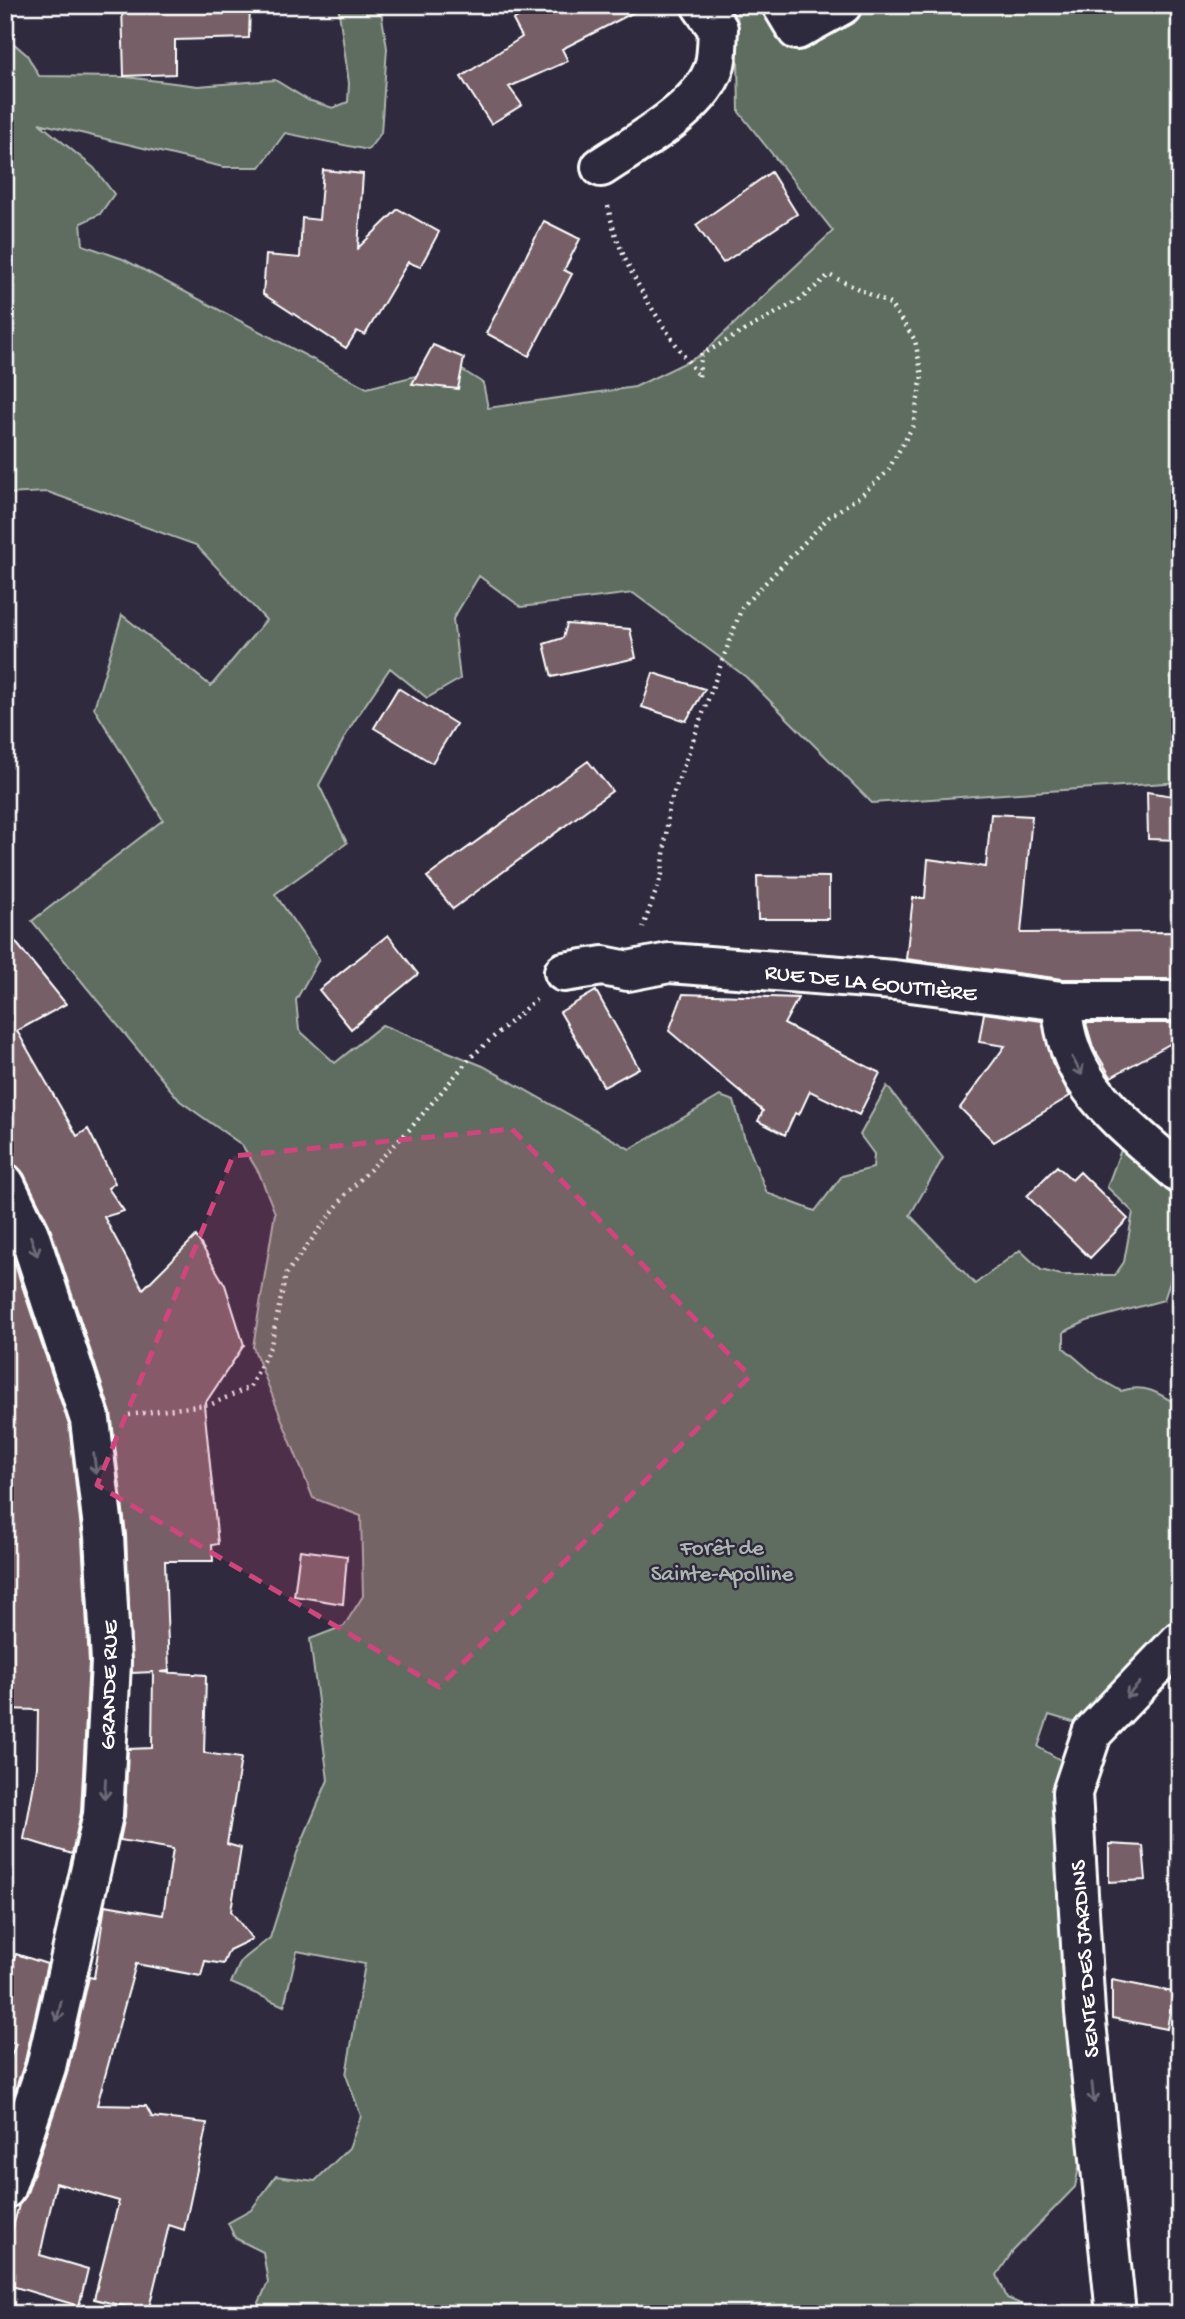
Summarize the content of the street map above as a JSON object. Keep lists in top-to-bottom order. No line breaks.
{"streets":{"street":["RUE DE LA GOUTTIÈRE","GRANDE RUE","SENTE DES JARDINS"]},"one_way":["GRANDE RUE","SENTE DES JARDINS"],"parks":["Forêt de Sainte-Apolline"]}
